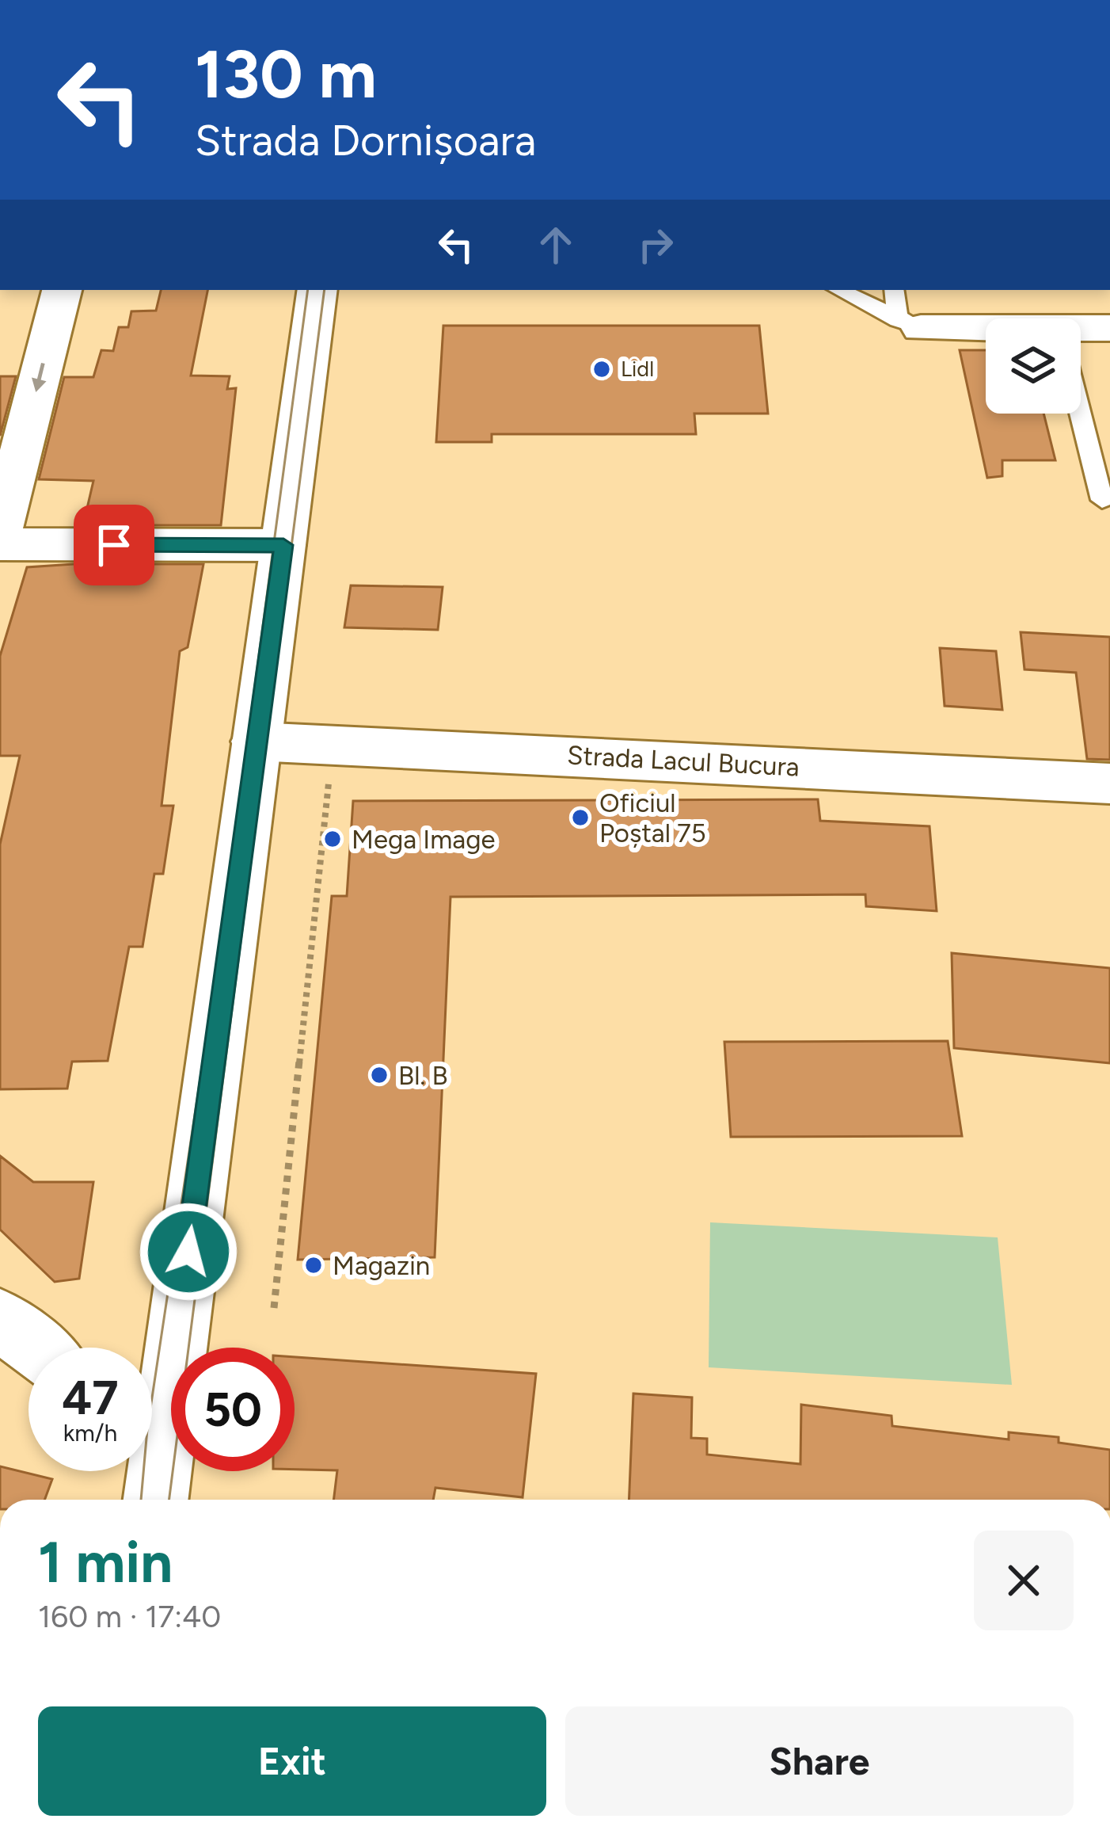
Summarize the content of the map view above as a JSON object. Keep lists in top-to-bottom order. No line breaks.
{"streets":{"street":["Strada Lacul Bucura"]},"places":["Lidl","Oficiul Poștal 75","Mega Image","Bl. B","Magazin"],"page":{"turn":["130 m","Strada Dornișoara"],"speed":"47 km/h","limit":"50","heading":["1 min","160 m · 17:40"],"buttons":["Exit","Share"]}}
